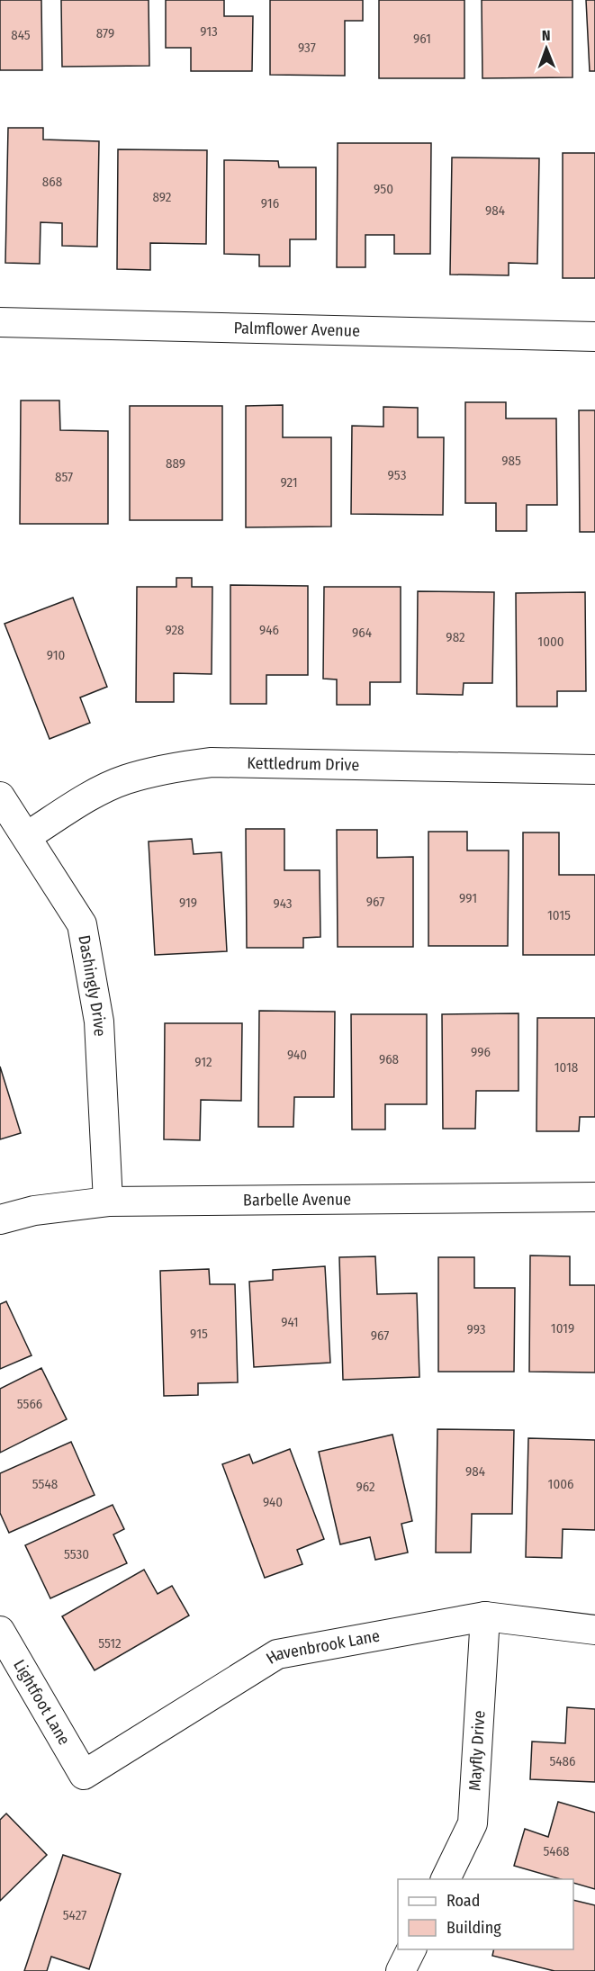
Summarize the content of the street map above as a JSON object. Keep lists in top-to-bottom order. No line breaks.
{"streets":{"street":["Palmflower Avenue","Kettledrum Drive","Dashingly Drive","Barbelle Avenue","Havenbrook Lane","Lightfoot Lane","Mayfly Drive"]},"crossings":[["Kettledrum Drive","Dashingly Drive"],["Dashingly Drive","Barbelle Avenue"],["Havenbrook Lane","Lightfoot Lane"],["Havenbrook Lane","Mayfly Drive"]],"house_numbers":["913","879","845","961","937","868","950","892","916","984","985","889","953","857","921","928","946","964","982","1000","910","991","967","919","943","1015","996","940","968","912","1018","941","1019","993","915","967","5566","984","5548","1006","962","940","5530","5512","5486","5468","5427"],"legend":["Road","Building"],"north":"top"}
